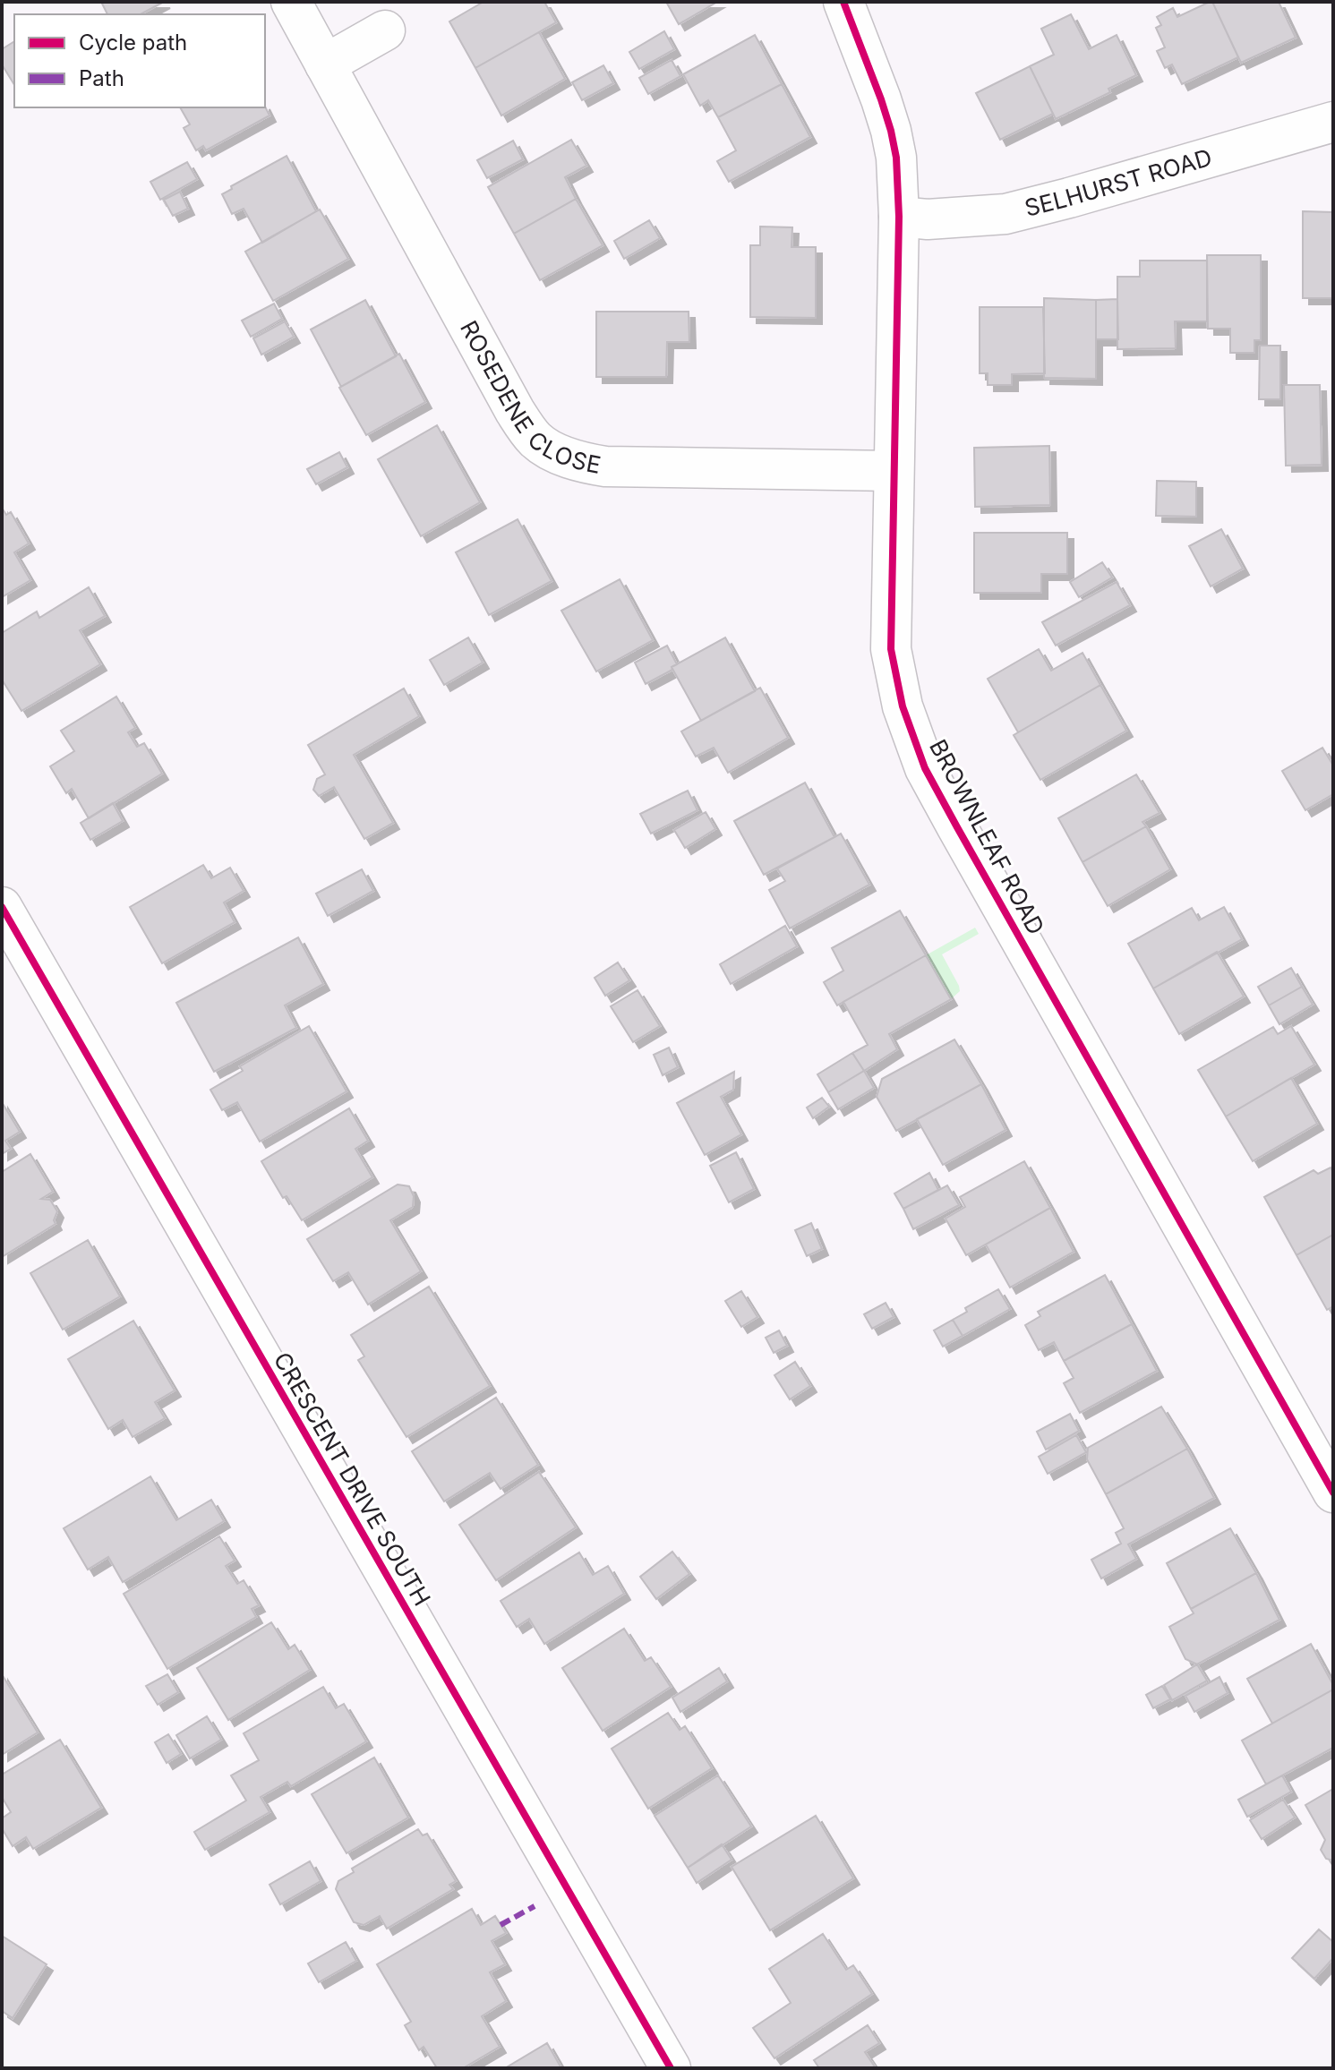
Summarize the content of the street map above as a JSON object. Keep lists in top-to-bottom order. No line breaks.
{"streets":{"street":["SELHURST ROAD","ROSEDENE CLOSE","BROWNLEAF ROAD","CRESCENT DRIVE SOUTH"]},"crossings":[["SELHURST ROAD","BROWNLEAF ROAD"],["ROSEDENE CLOSE","BROWNLEAF ROAD"]],"legend":["Cycle path","Path"]}
